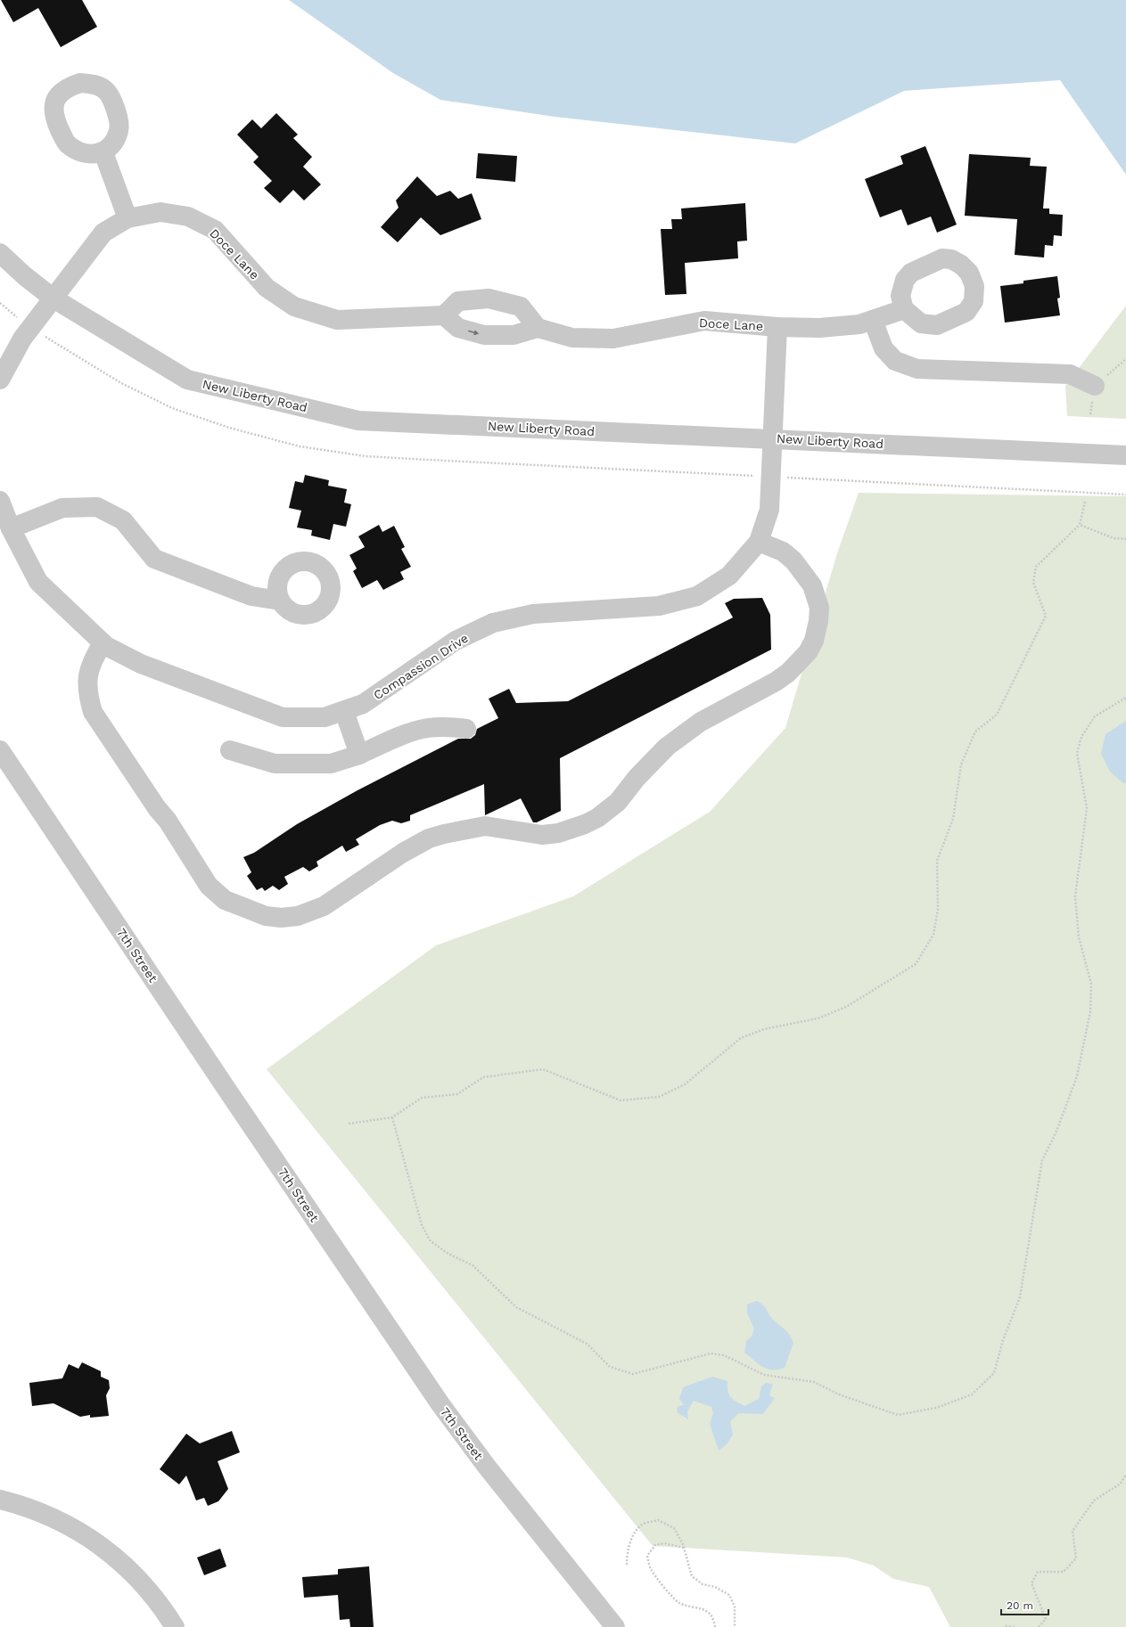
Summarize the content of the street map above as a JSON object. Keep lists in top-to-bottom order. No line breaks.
{"streets":{"street":["Doce Lane","New Liberty Road","Compassion Drive","7th Street"]},"crossings":[["Doce Lane","New Liberty Road"],["Doce Lane","Compassion Drive"],["New Liberty Road","Compassion Drive"]],"scale_bar":"20 m"}
